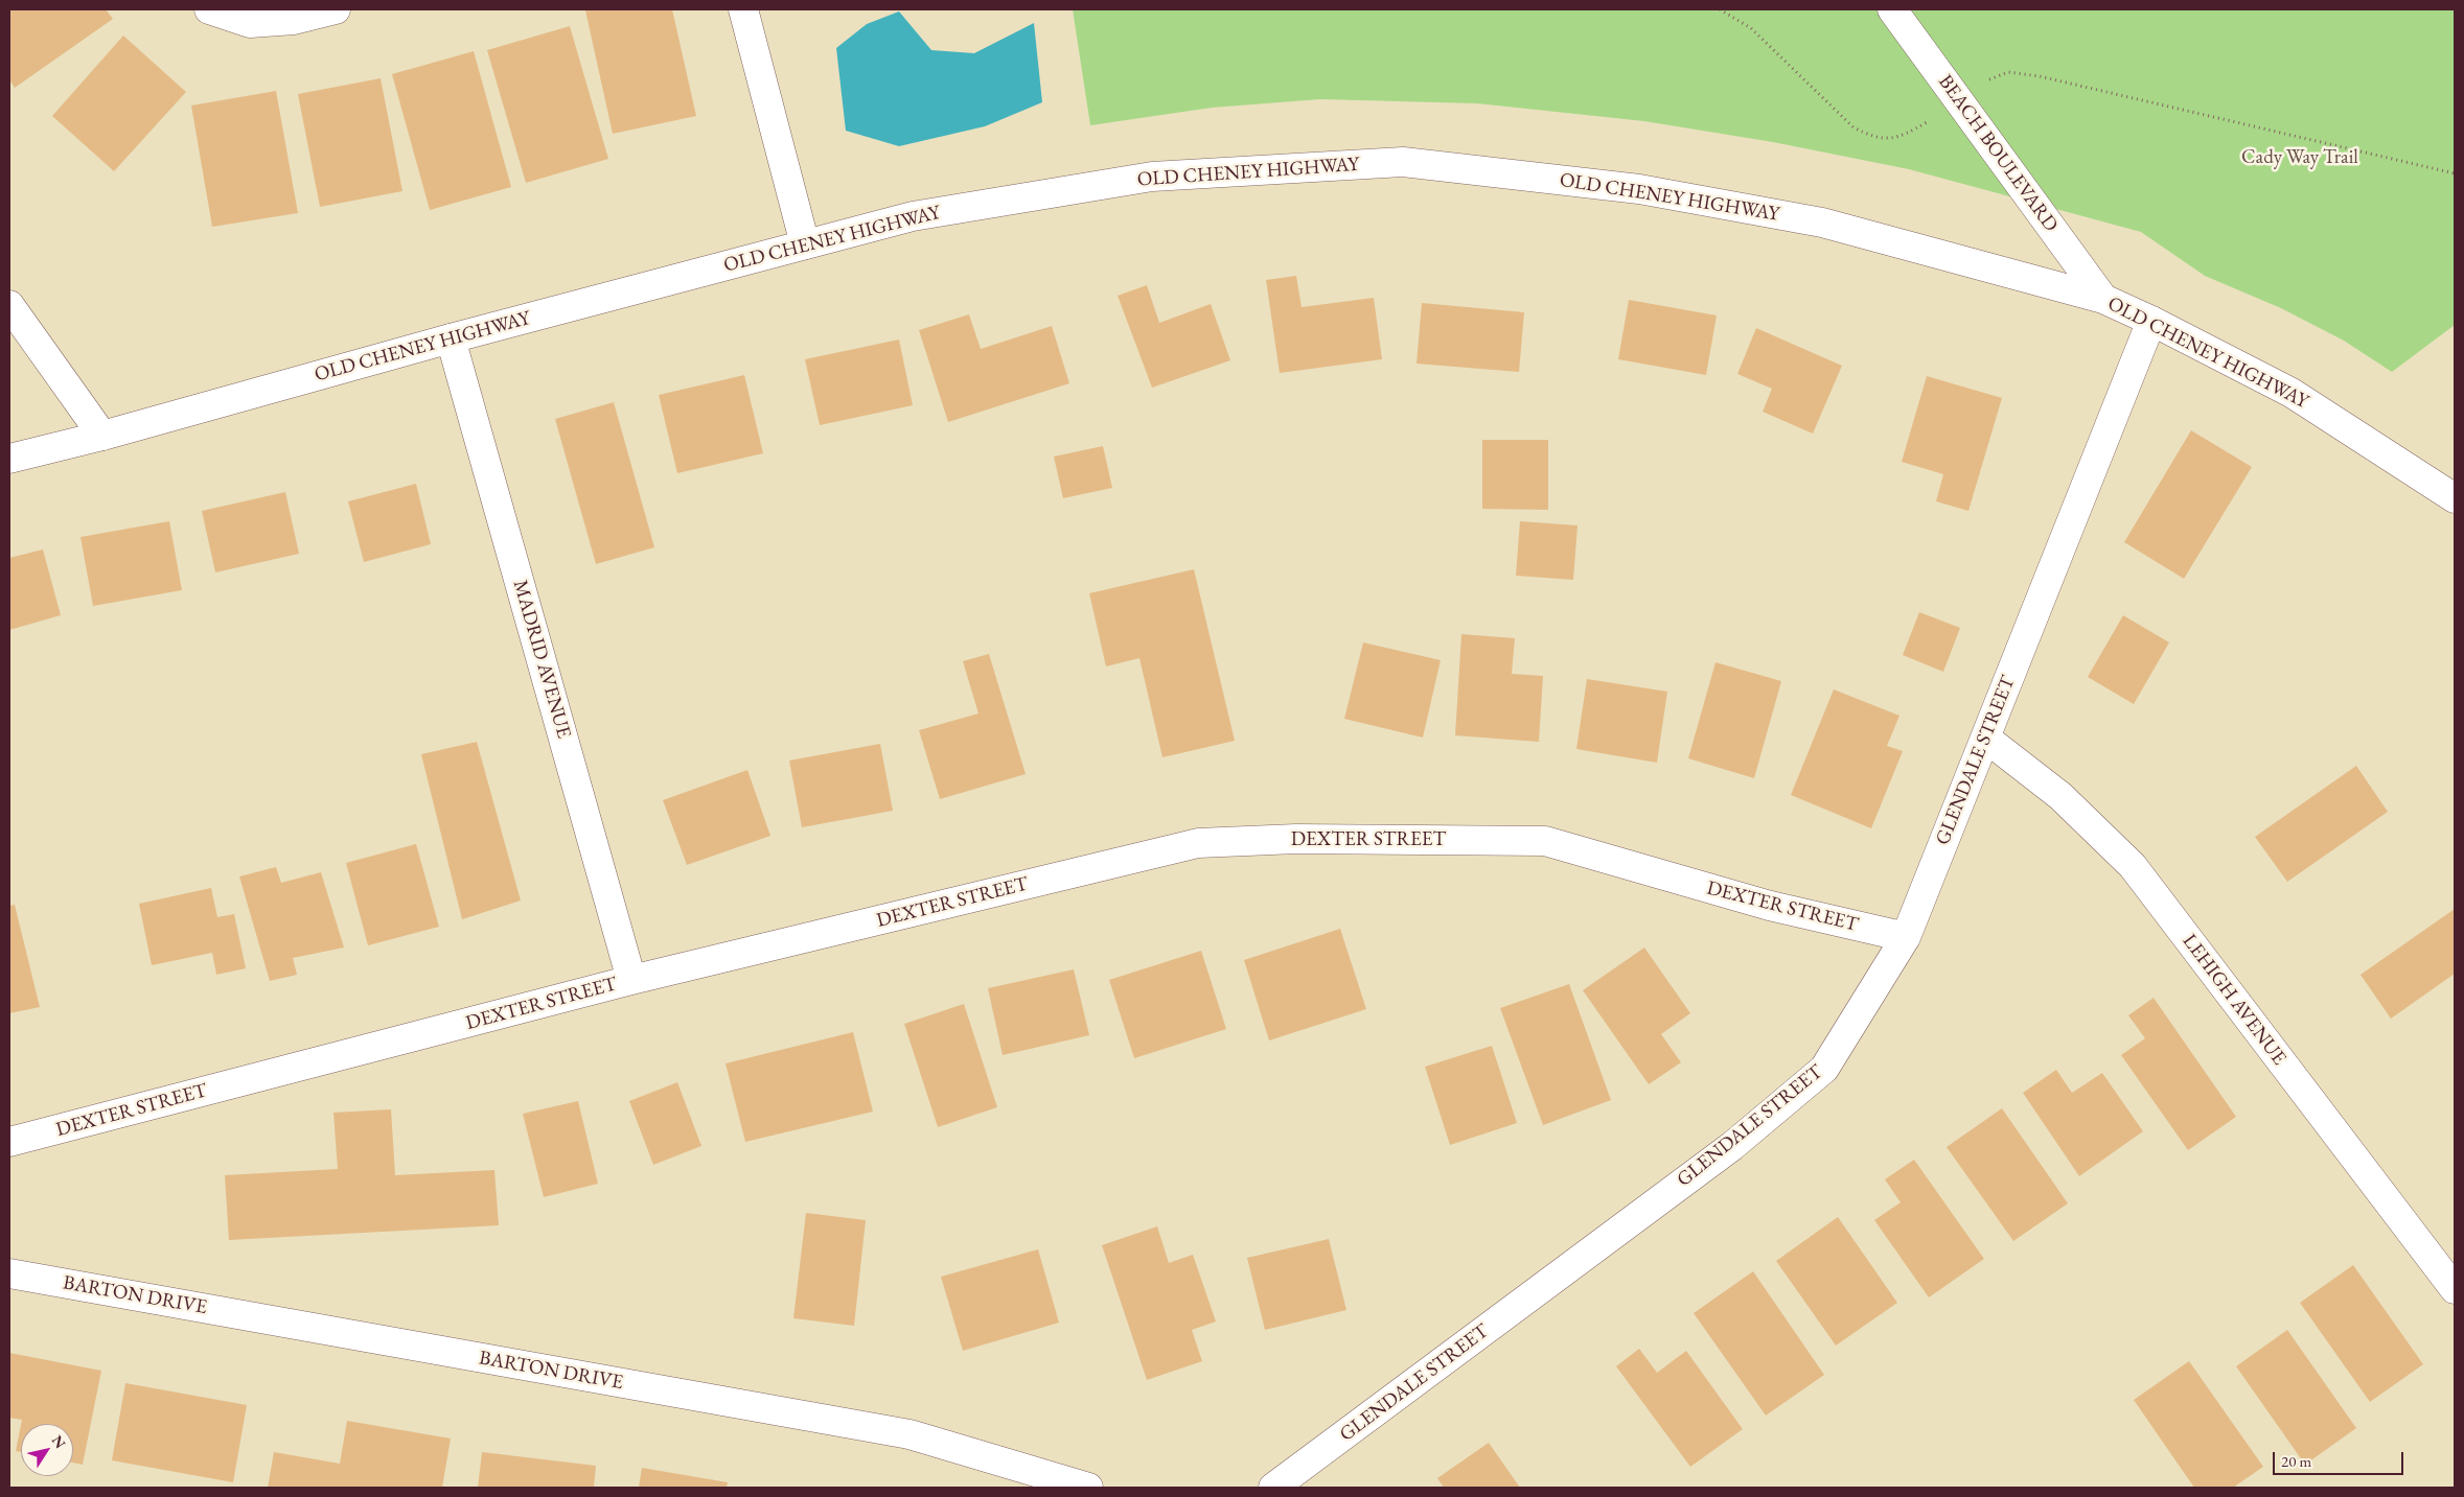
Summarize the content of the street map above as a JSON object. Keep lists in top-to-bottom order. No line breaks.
{"streets":{"street":["BEACH BOULEVARD","OLD CHENEY HIGHWAY","MADRID AVENUE","GLENDALE STREET","DEXTER STREET","LEHIGH AVENUE","BARTON DRIVE"]},"crossings":[["BEACH BOULEVARD","OLD CHENEY HIGHWAY"],["OLD CHENEY HIGHWAY","MADRID AVENUE"],["OLD CHENEY HIGHWAY","GLENDALE STREET"],["MADRID AVENUE","DEXTER STREET"],["GLENDALE STREET","DEXTER STREET"],["GLENDALE STREET","LEHIGH AVENUE"]],"parks":["Cady Way Trail"],"scale_bar":"20 m","north":"top right"}
